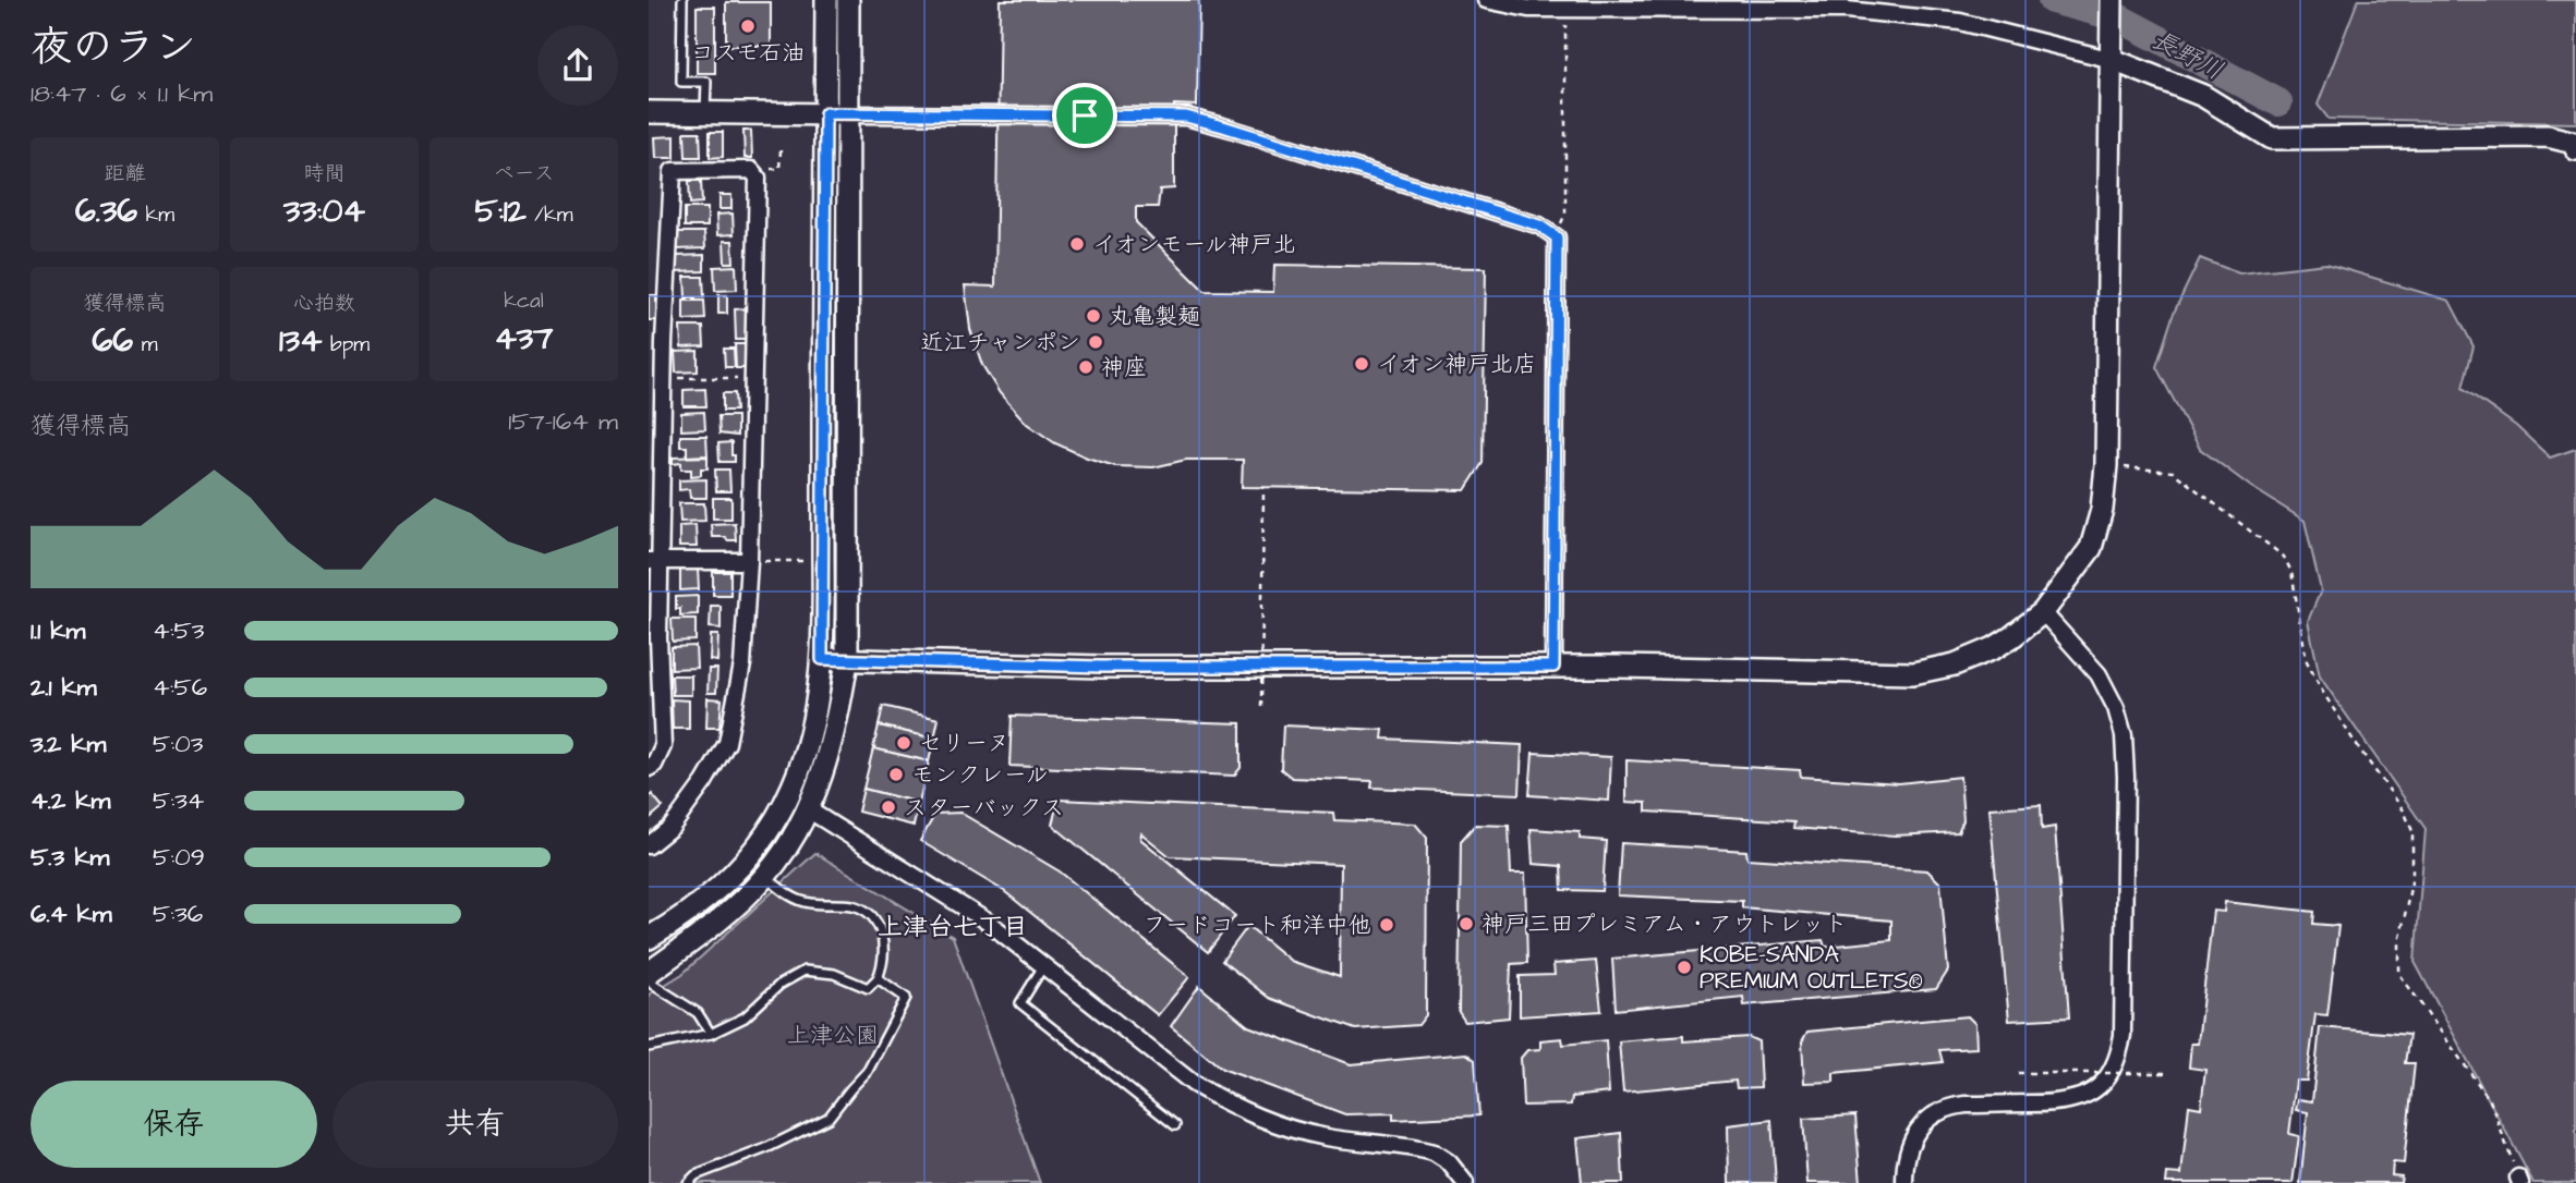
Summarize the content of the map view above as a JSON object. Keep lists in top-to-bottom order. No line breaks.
{"districts":["上津台七丁目"],"water":["長野川"],"parks":["上津公園"],"places":["コスモ石油","イオンモール神戸北","丸亀製麺","近江チャンポン","イオン神戸北店","神座","セリーヌ","モンクレール","スターバックス","神戸三田プレミアム・アウトレット","フードコート和洋中他","KOBE-SANDA PREMIUM OUTLETS®"],"page":{"heading":["夜のラン","18:47 · 6 × 1.1 km"],"stats":[["距離","6.36 km"],["時間","33:04"],["ペース","5:12 /km"],["獲得標高","66 m"],["心拍数","134 bpm"],["kcal","437"]],"chart":["獲得標高","157–164 m"],"list":[{"name":"1.1 km","note":"4:53"},{"name":"2.1 km","note":"4:56"},{"name":"3.2 km","note":"5:03"},{"name":"4.2 km","note":"5:34"},{"name":"5.3 km","note":"5:09"},{"name":"6.4 km","note":"5:36"}],"buttons":["保存","共有"]}}
